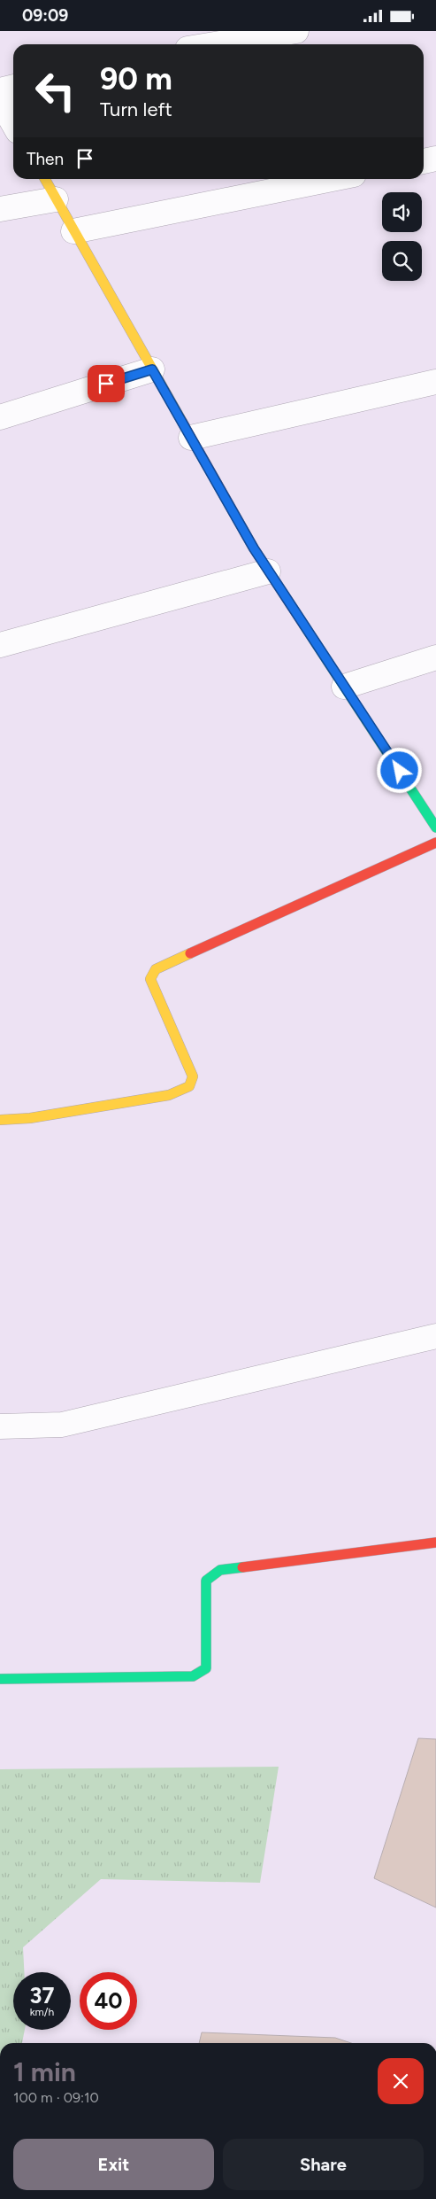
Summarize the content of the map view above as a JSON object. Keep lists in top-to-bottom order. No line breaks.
{"page":{"status":"09:09","turn":["90 m","Turn left"],"then":"Then","speed":"37 km/h","limit":"40","heading":["1 min","100 m · 09:10"],"buttons":["Exit","Share"]}}
